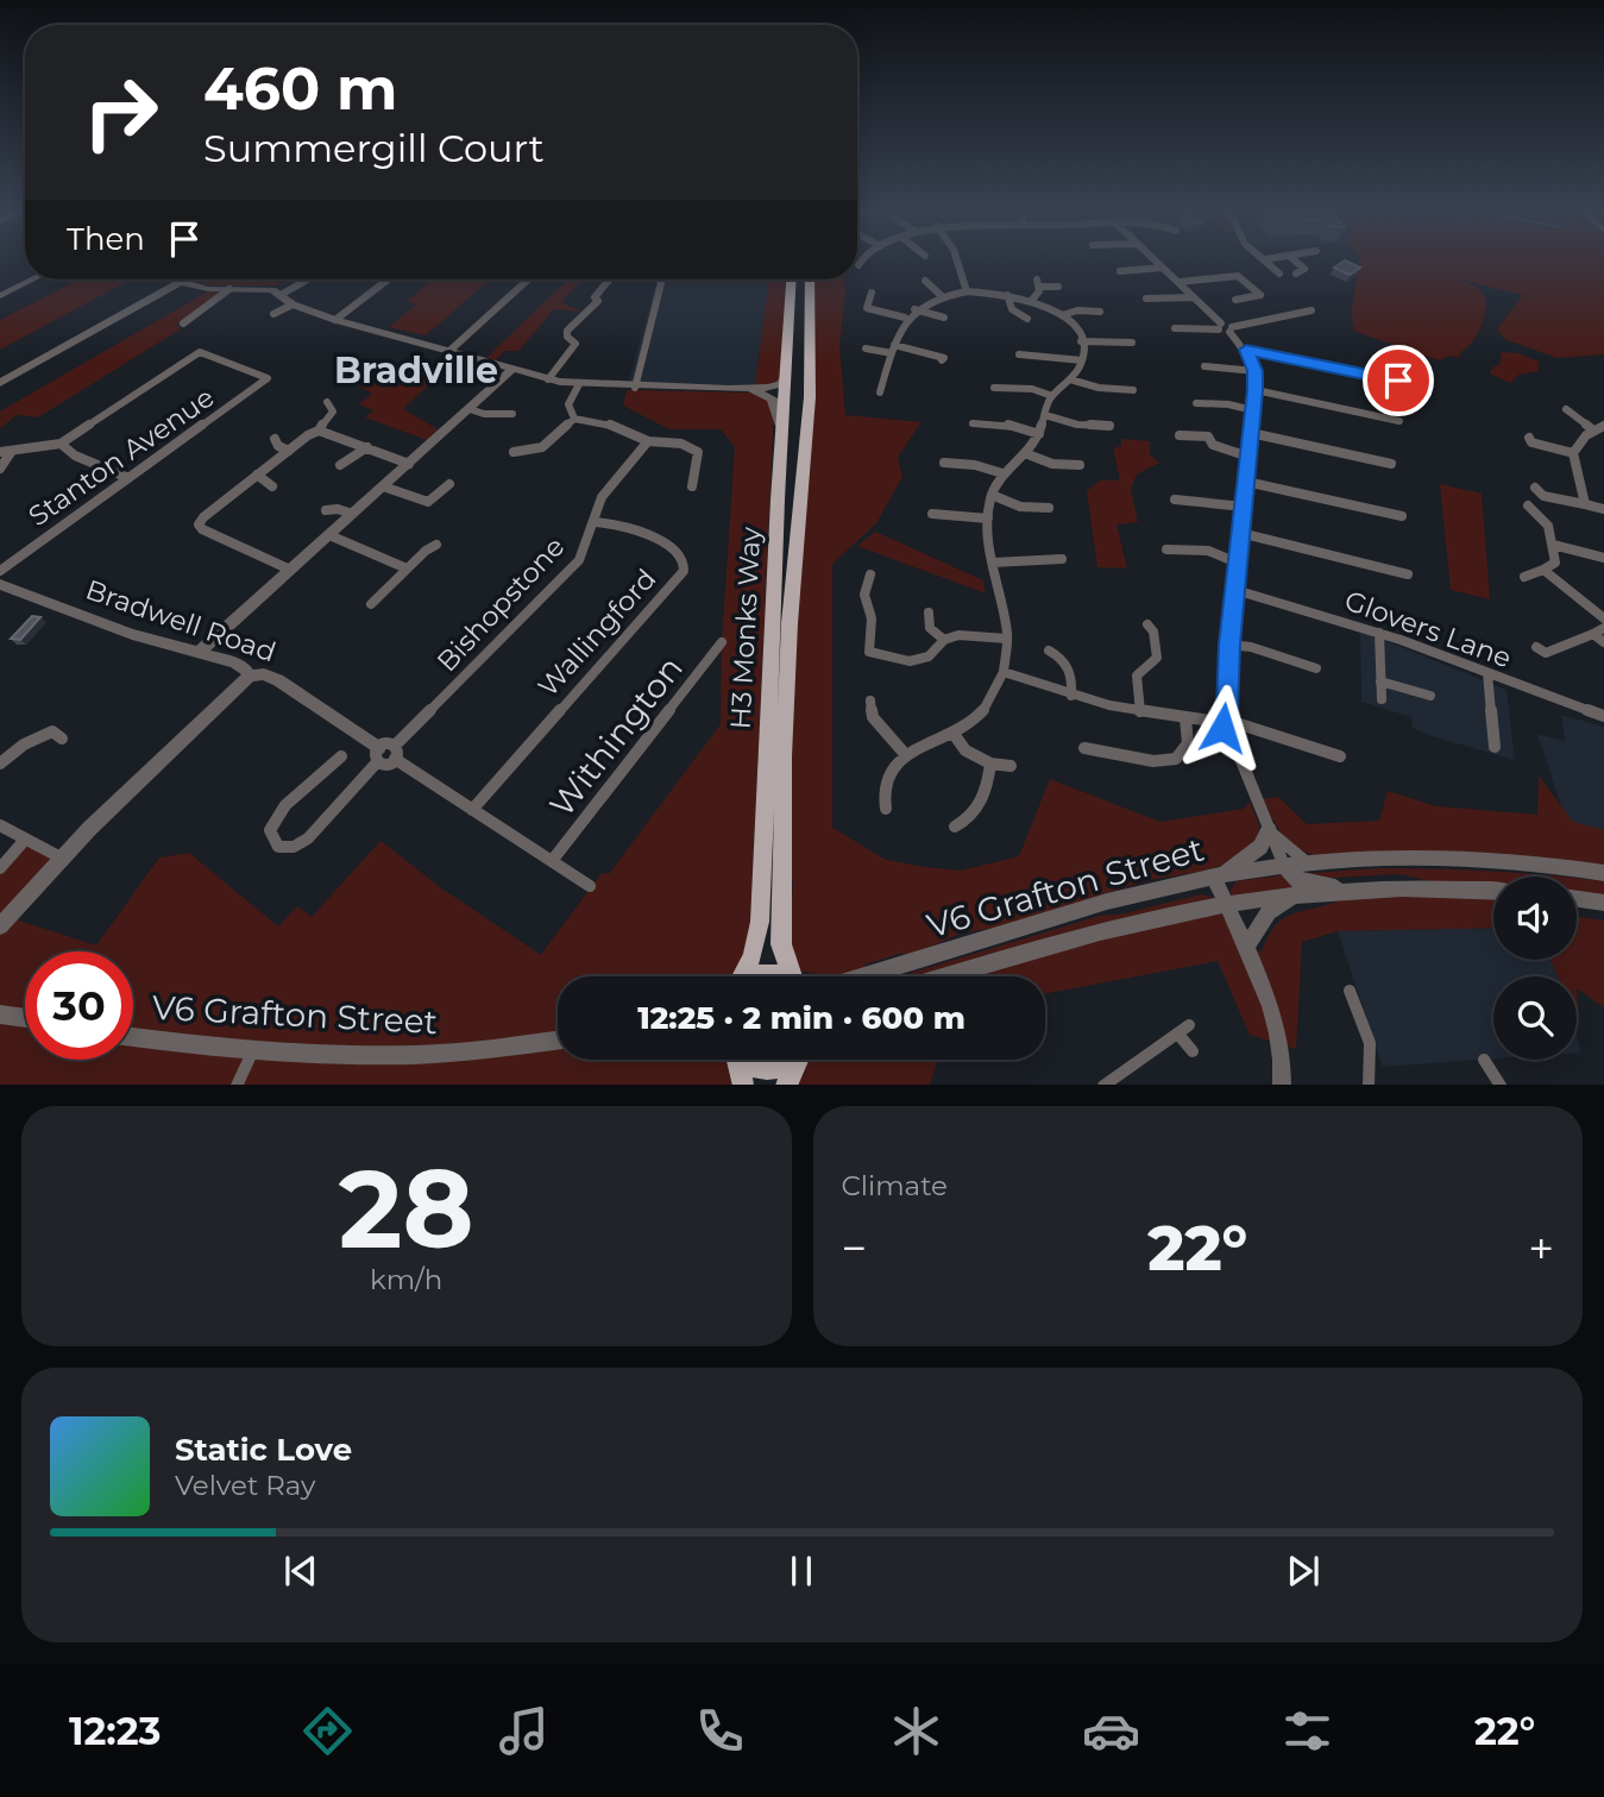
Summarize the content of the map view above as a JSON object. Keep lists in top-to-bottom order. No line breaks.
{"streets":{"main road":["H3 Monks Way"],"street":["Stanton Avenue","Bishopstone","Bradwell Road","Glovers Lane","Wallingford","Withington","V6 Grafton Street"]},"crossings":[["Bishopstone","Bradwell Road"],["Bishopstone","Wallingford"],["Bradwell Road","Wallingford"],["Bradwell Road","Withington"]],"districts":["Bradville"],"page":{"turn":["460 m","Summergill Court"],"then":"Then","limit":"30","trip":"12:25 · 2 min · 600 m","tile":[["28","km/h"],"Climate"],"heat":["−","22°","+"],"song":["Static Love","Velvet Ray"],"tabs":["12:23","22°"]}}
